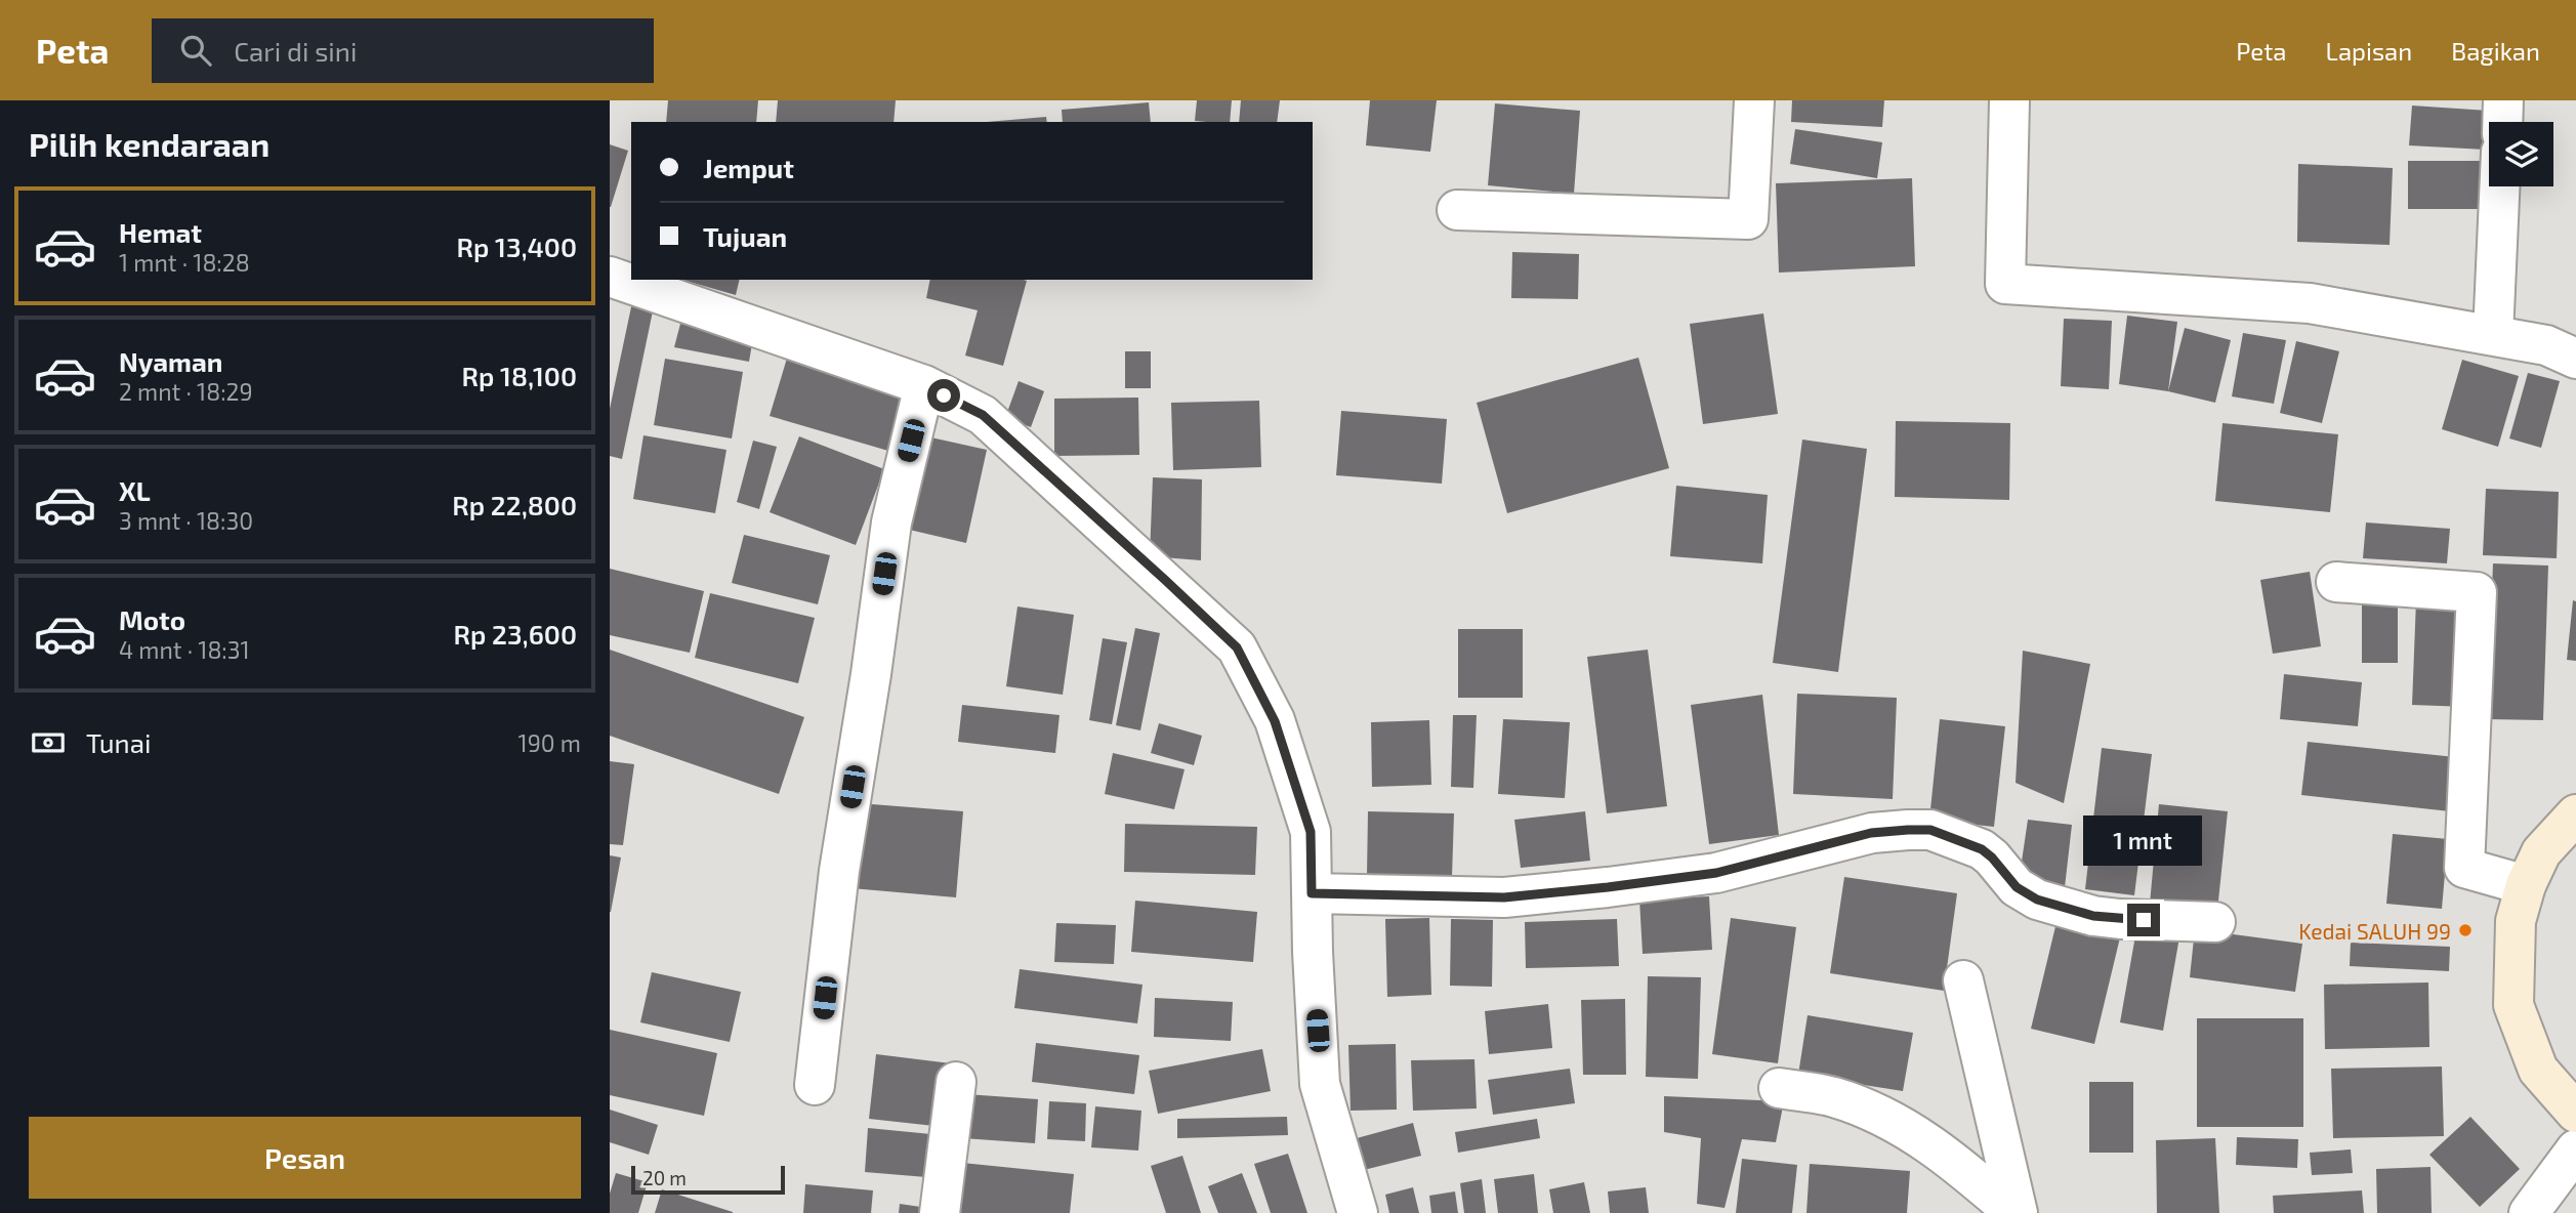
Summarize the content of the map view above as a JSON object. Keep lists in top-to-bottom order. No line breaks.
{"places":["Kedai SALUH 99"],"scale_bar":"20 m","page":{"header":"Peta","search":"Cari di sini","nav":["Peta","Lapisan","Bagikan"],"heading":"Pilih kendaraan","banner":["Jemput","Tujuan"],"list":[{"name":"Hemat","note":"1 mnt · 18:28","value":"Rp 13,400"},{"name":"Nyaman","note":"2 mnt · 18:29","value":"Rp 18,100"},{"name":"XL","note":"3 mnt · 18:30","value":"Rp 22,800"},{"name":"Moto","note":"4 mnt · 18:31","value":"Rp 23,600"}],"pay":["Tunai","190 m"],"bubble":"1 mnt","buttons":"Pesan","scale":"20 m"}}
